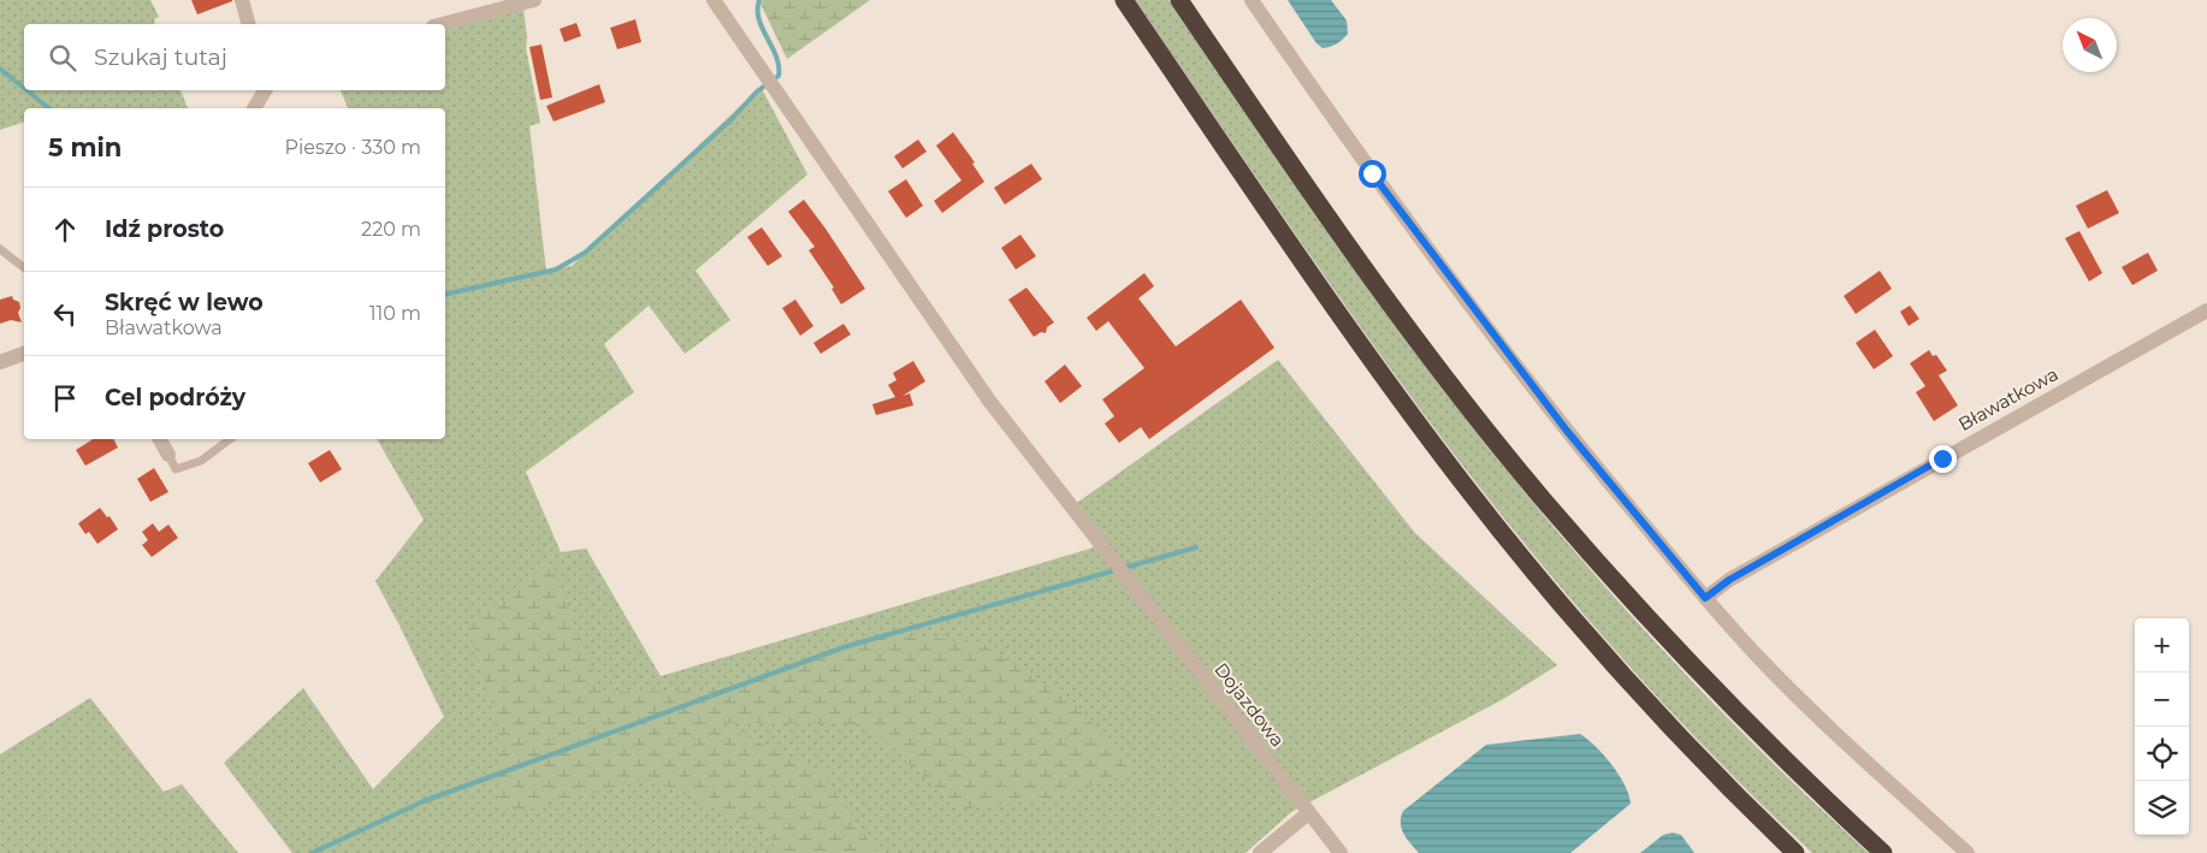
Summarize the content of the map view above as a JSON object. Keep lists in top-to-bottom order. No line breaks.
{"streets":{"street":["Bławatkowa","Dojazdowa"]},"north":"top left","page":{"search":"Szukaj tutaj","heading":["5 min","Pieszo · 330 m"],"list":[["Idź prosto","220 m"],["Skręć w lewo","Bławatkowa","110 m"],"Cel podróży"],"map_buttons":["+","−"]}}
